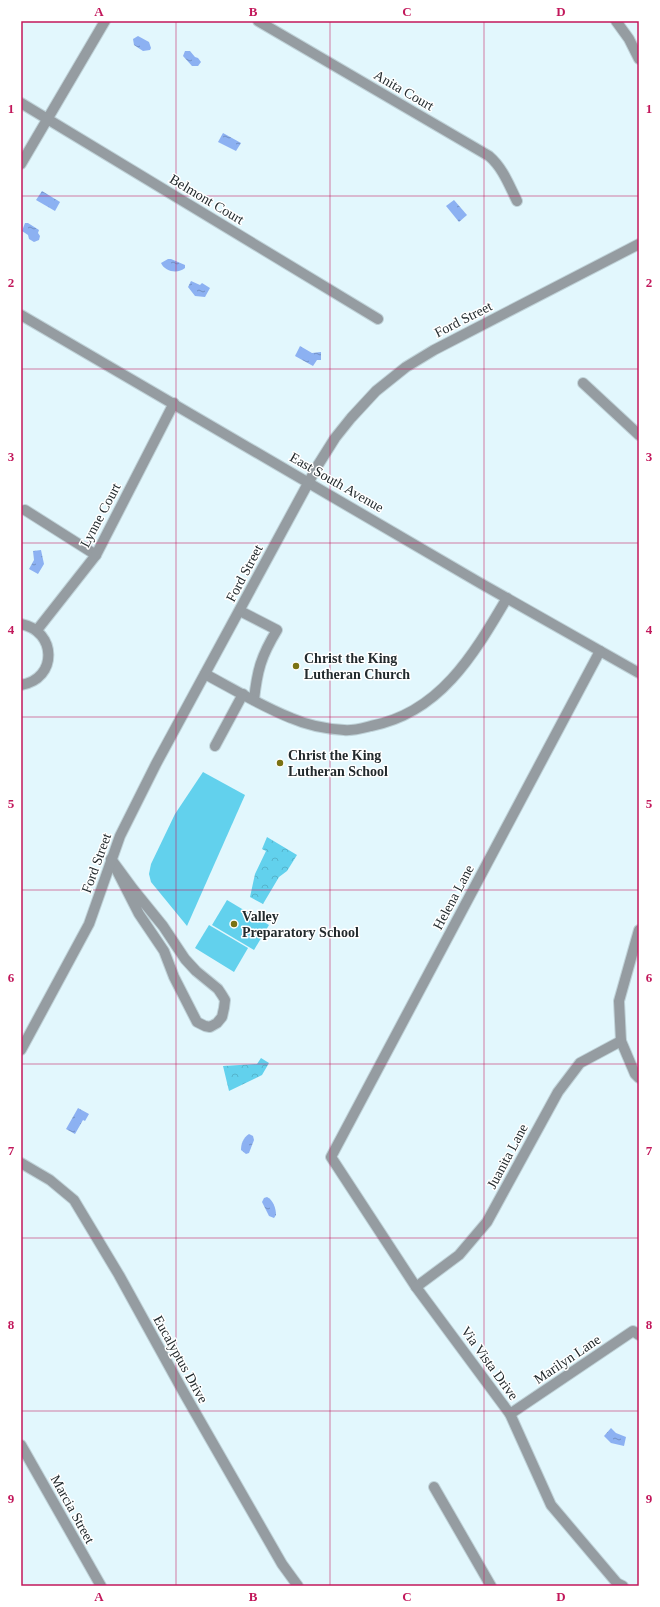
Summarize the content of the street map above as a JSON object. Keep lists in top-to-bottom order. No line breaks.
{"streets":{"street":["Anita Court","Belmont Court","Ford Street","East South Avenue","Lynne Court","Helena Lane","Juanita Lane","Eucalyptus Drive","Marilyn Lane","Via Vista Drive","Marcia Street"]},"crossings":[["Ford Street","East South Avenue"],["East South Avenue","Lynne Court"],["East South Avenue","Helena Lane"],["Helena Lane","Via Vista Drive"],["Juanita Lane","Via Vista Drive"],["Marilyn Lane","Via Vista Drive"]],"places":["Christ the King Lutheran Church","Christ the King Lutheran School","Valley Preparatory School"],"grid":{"columns":["A","B","C","D"],"rows":["1","2","3","4","5","6","7","8","9"]}}
